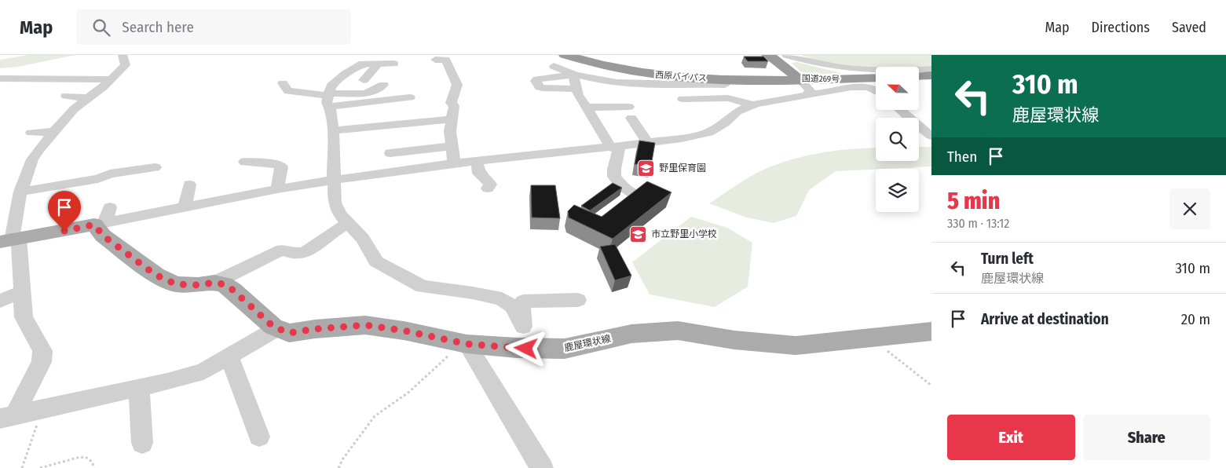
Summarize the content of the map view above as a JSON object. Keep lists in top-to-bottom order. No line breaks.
{"streets":{"highway":["西原バイパス","国道269号"],"main road":["鹿屋環状線"]},"crossings":[["西原バイパス","国道269号"]],"places":{"school or university":["野里保育園","市立野里小学校"]},"north":"left","page":{"header":"Map","search":"Search here","nav":["Map","Directions","Saved"],"turn":["310 m","鹿屋環状線"],"then":"Then","heading":["5 min","330 m · 13:12"],"list":[{"name":"Turn left","note":"鹿屋環状線","value":"310 m"},{"name":"Arrive at destination","value":"20 m"}],"buttons":["Exit","Share"]}}
